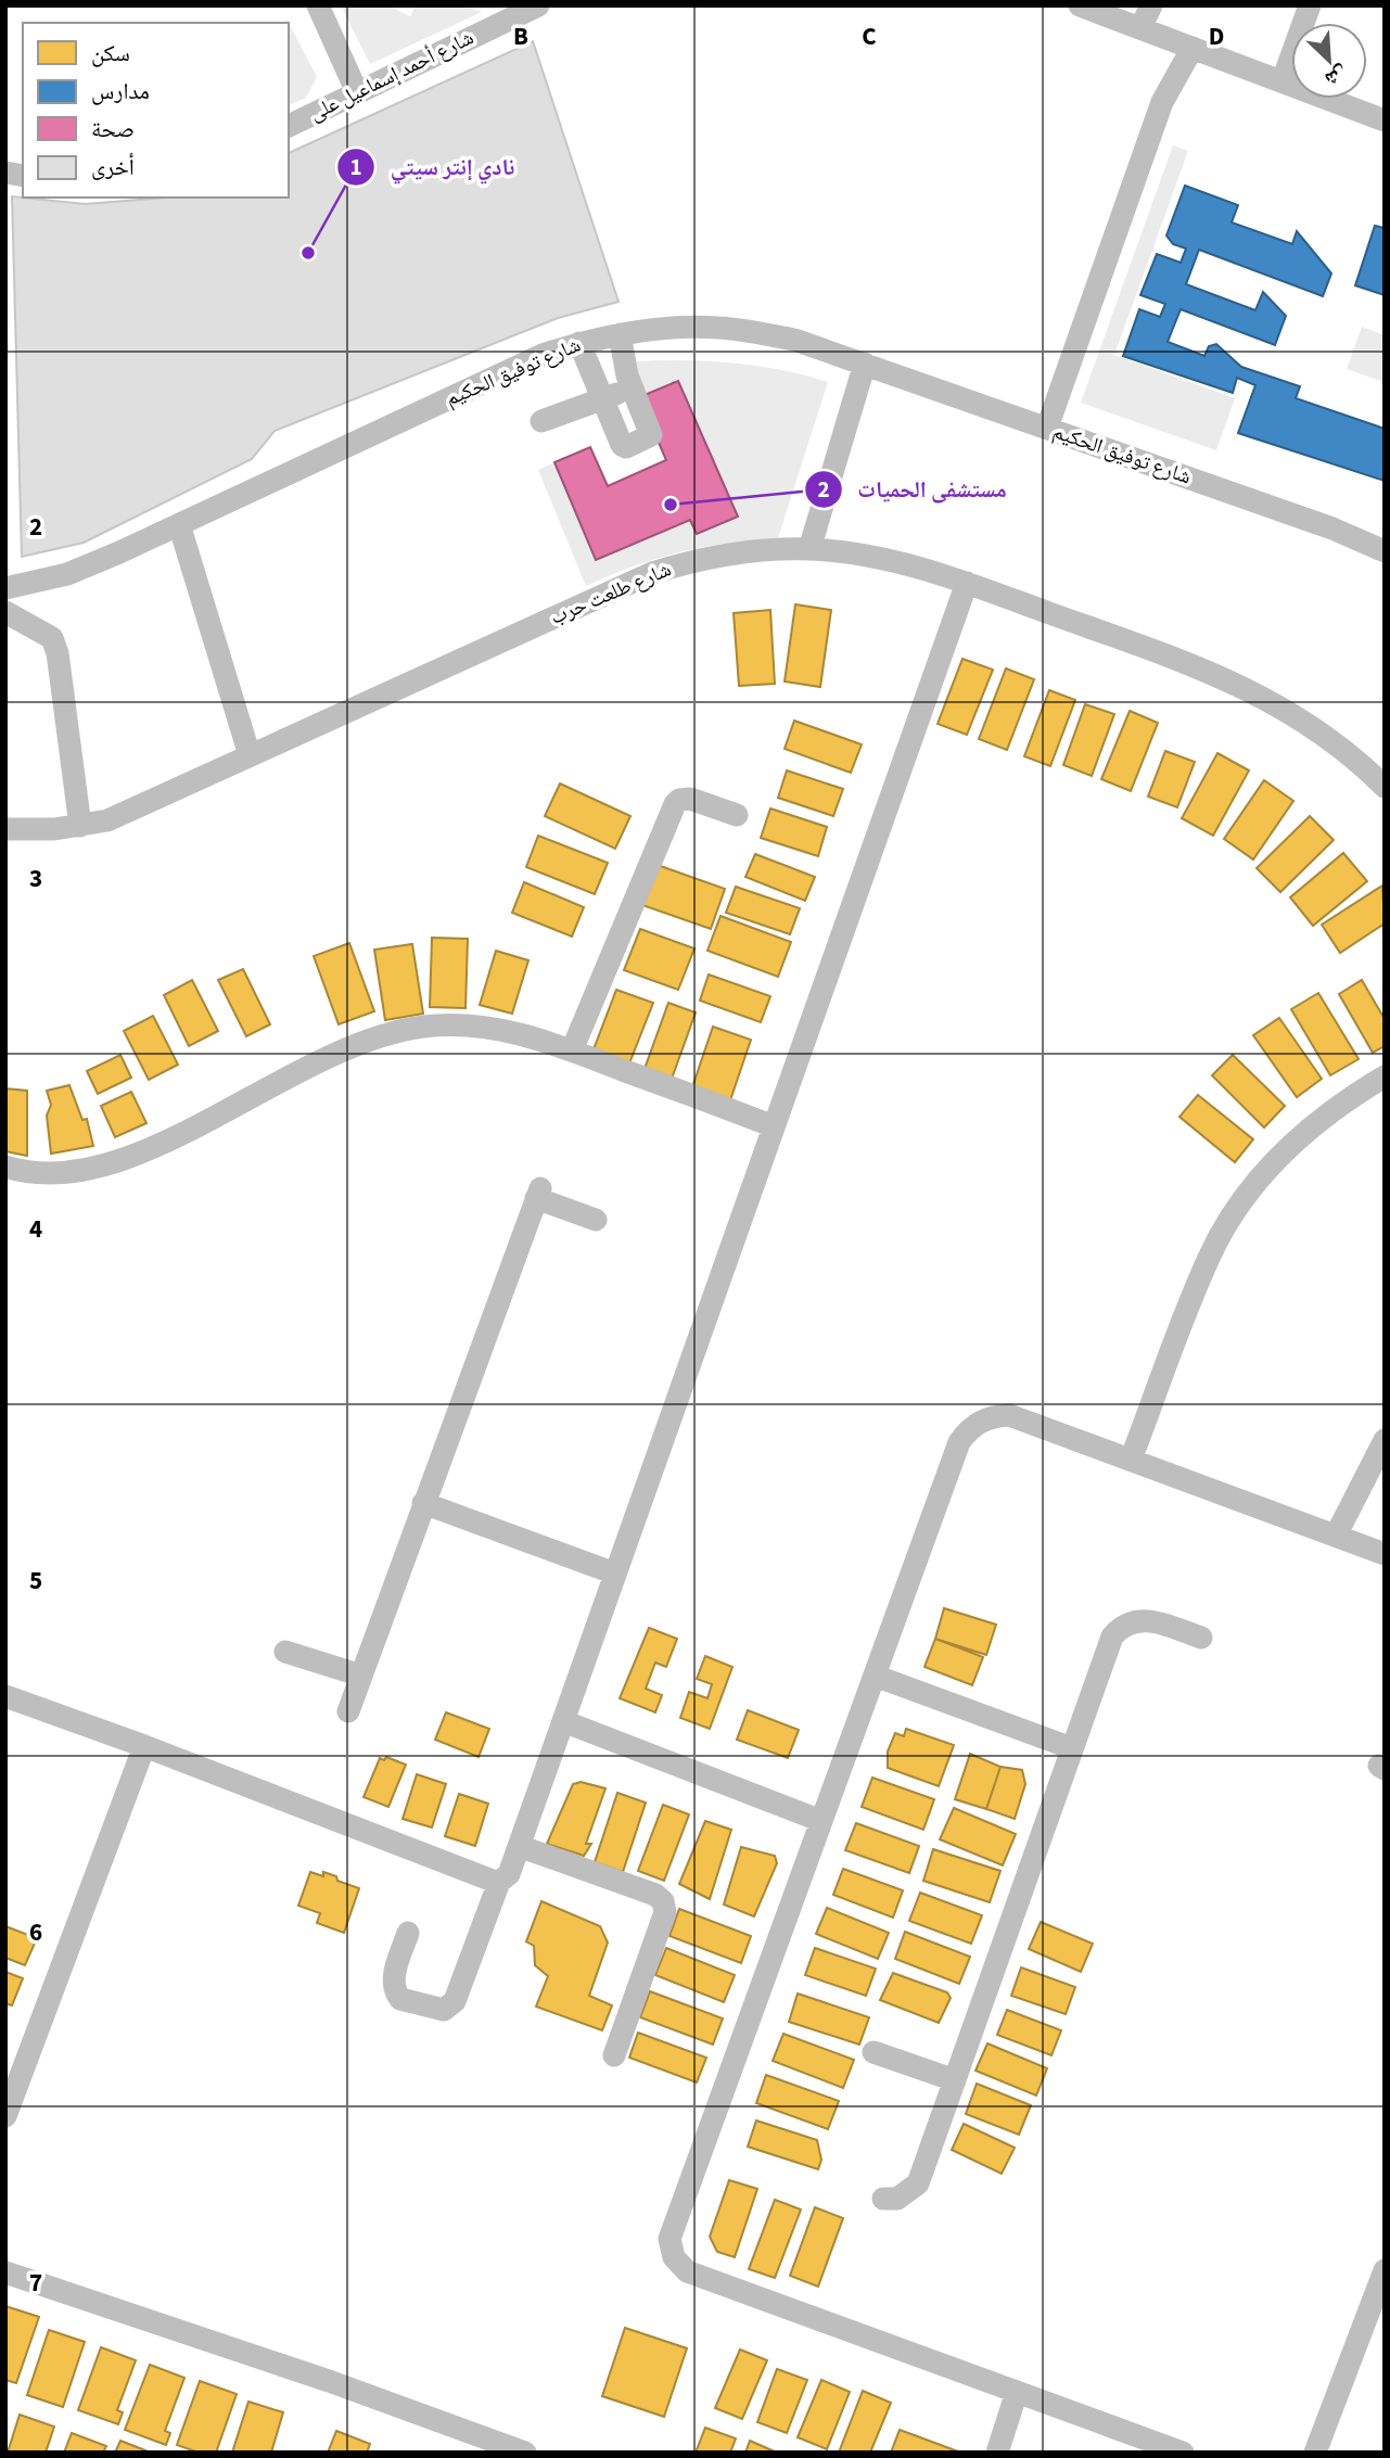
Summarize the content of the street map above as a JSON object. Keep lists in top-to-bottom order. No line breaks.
{"streets":{"street":["شارع أحمد إسماعيل على","شارع توفيق الحكيم","شارع طلعت حرب"]},"places":["نادي إنتر سيتي","مستشفى الحميات"],"legend":["سكن","مدارس","صحة","أخرى"],"north":"bottom right","grid":{"columns":["B","C","D"],"rows":["2","3","4","5","6","7"]}}
